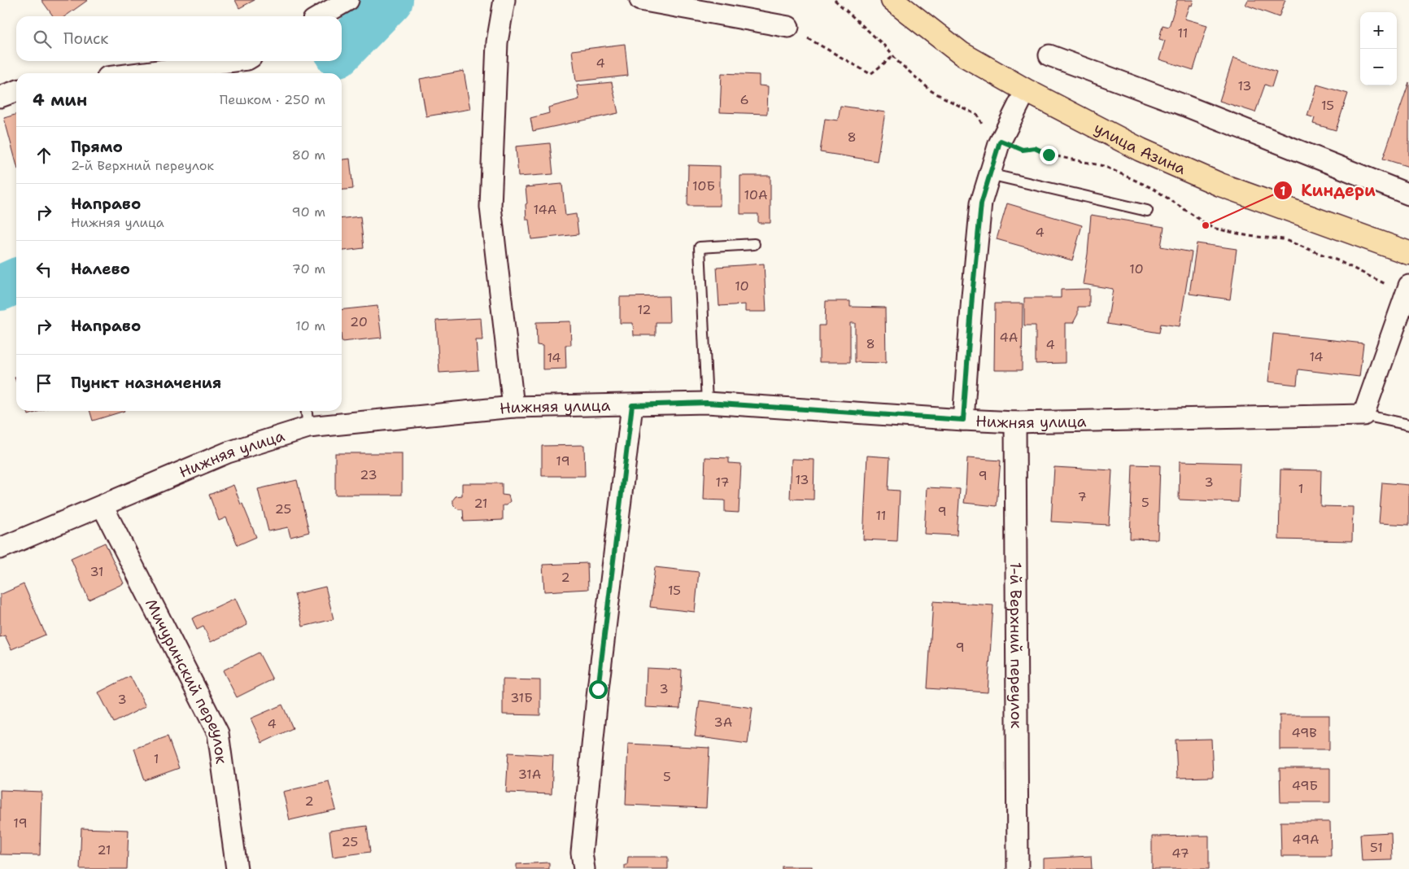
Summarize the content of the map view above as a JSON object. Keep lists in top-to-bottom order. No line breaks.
{"streets":{"main road":["улица Азина"],"street":["Нижняя улица","1-й Верхний переулок","Мичуринский переулок"]},"crossings":[["Нижняя улица","1-й Верхний переулок"],["Нижняя улица","Мичуринский переулок"]],"places":["Киндери"],"house_numbers":["11","4","13","6","15","8","10Б","10А","14А","4","10","10","12","20","4А","8","4","14","14","19","23","9","13","17","3","1","7","5","21","25","9","11","31","2","15","9","3","31Б","3","3А","4","49В","1","31А","5","49Б","2","19","49А","25","51","21","47"],"page":{"map_buttons":["+","−"],"search":"Поиск","heading":["4 мин","Пешком · 250 m"],"list":[["Прямо","2-й Верхний переулок","80 m"],["Направо","Нижняя улица","90 m"],["Налево","70 m"],["Направо","10 m"],"Пункт назначения"]}}
